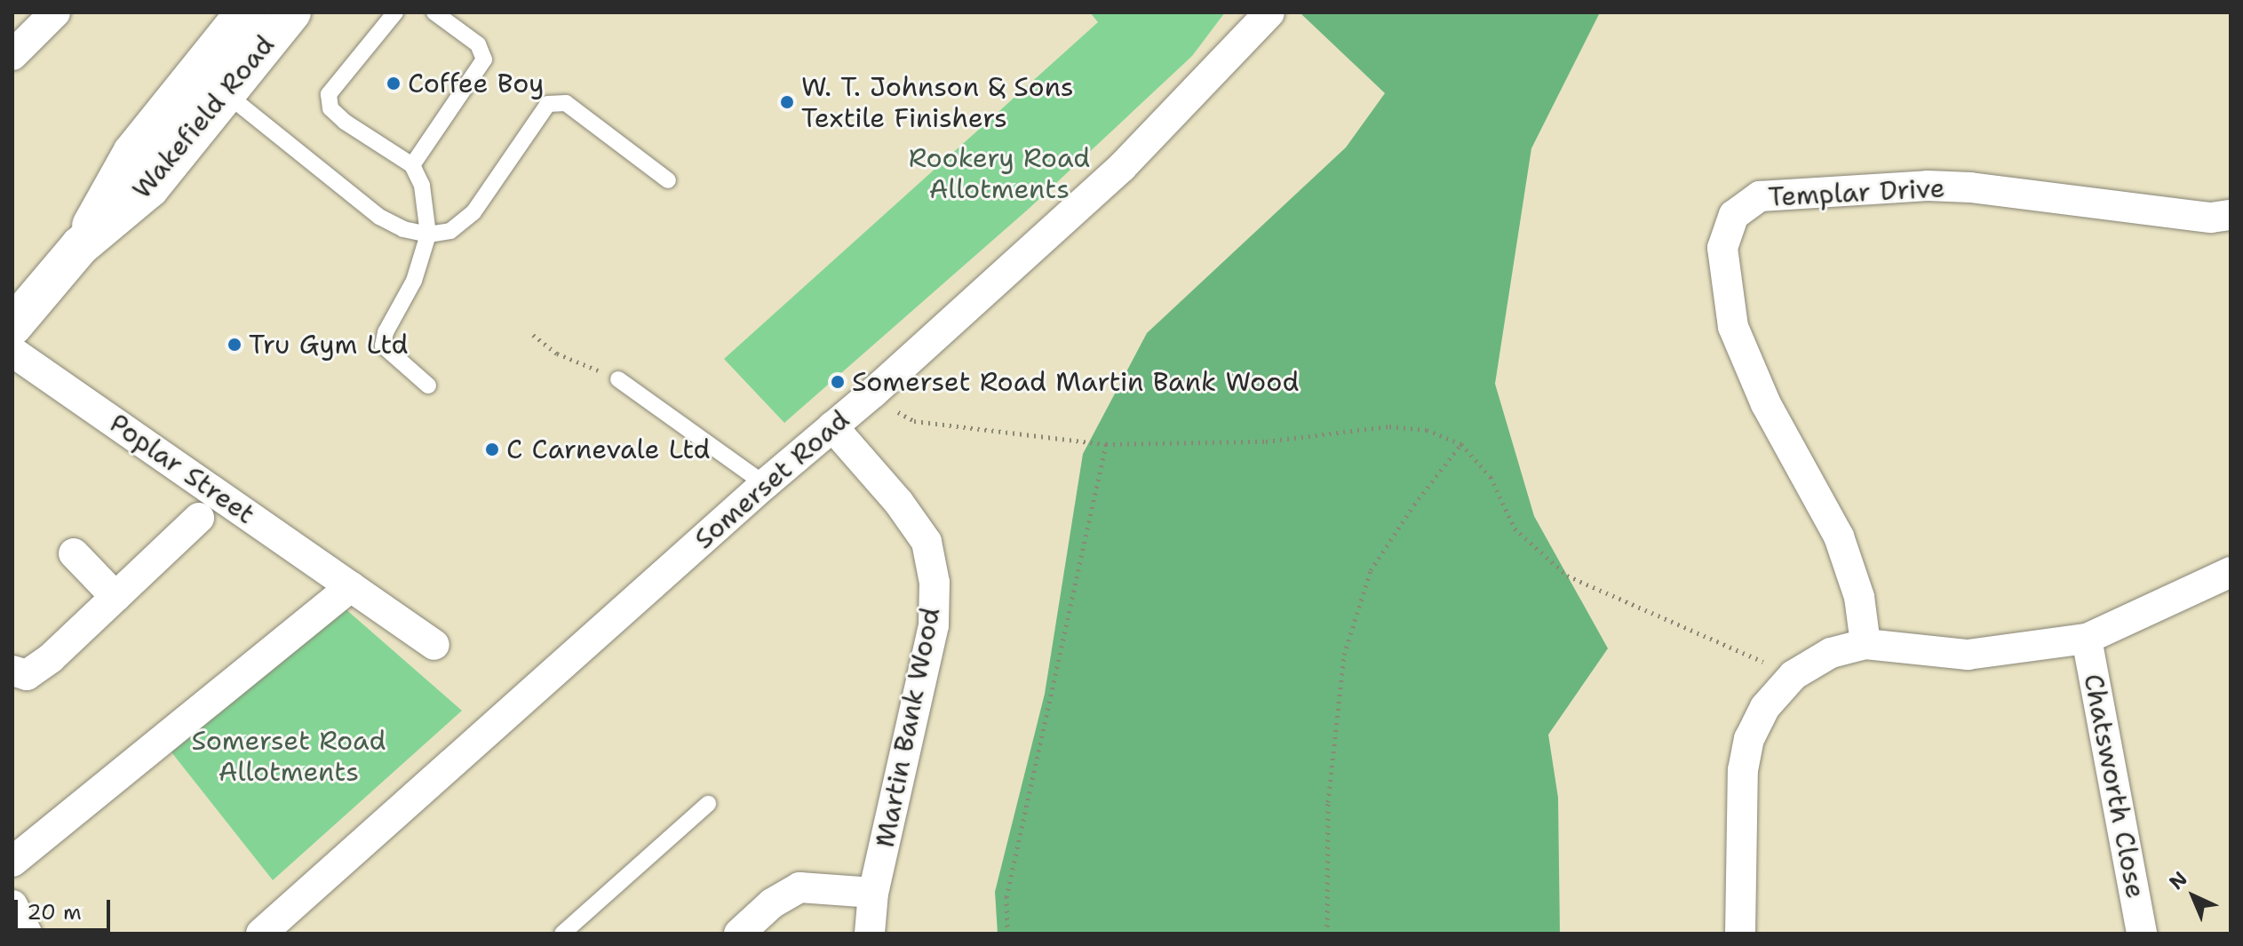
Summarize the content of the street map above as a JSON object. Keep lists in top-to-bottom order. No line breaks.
{"streets":{"highway":["Wakefield Road"],"street":["Templar Drive","Poplar Street","Somerset Road","Martin Bank Wood","Chatsworth Close"]},"crossings":[["Somerset Road","Martin Bank Wood"]],"parks":["Rookery Road Allotments","Somerset Road Allotments"],"places":["Coffee Boy","W. T. Johnson & Sons Textile Finishers","Tru Gym Ltd","Somerset Road Martin Bank Wood","C Carnevale Ltd"],"scale_bar":"20 m","north":"top left"}
